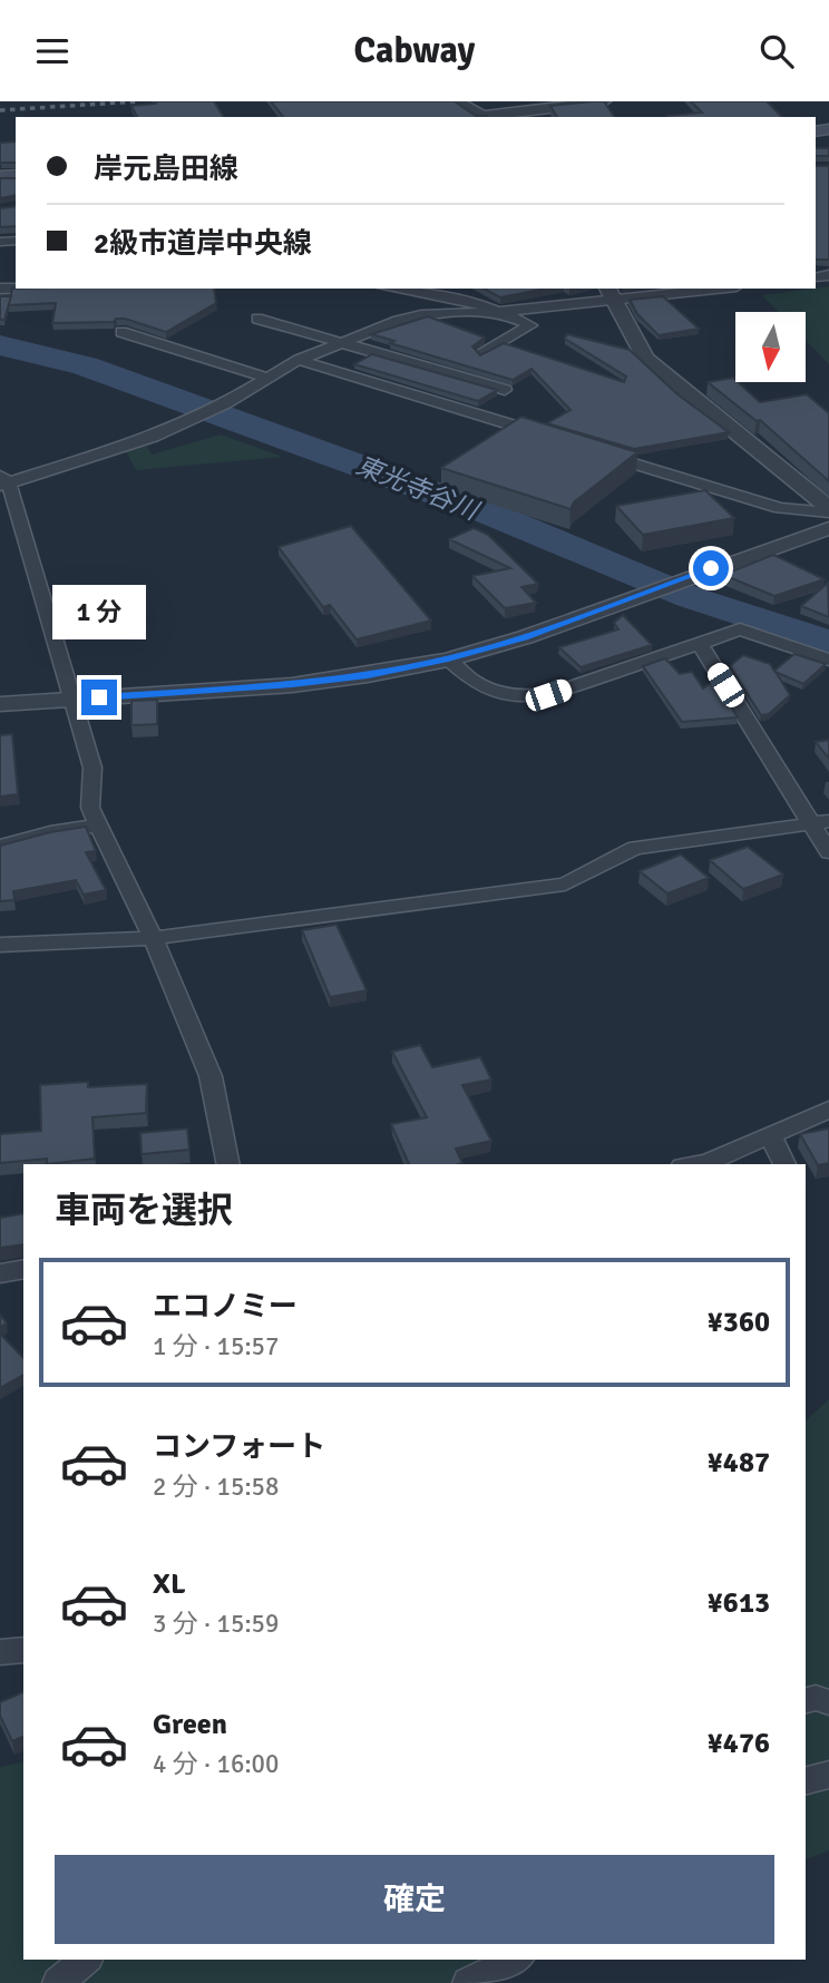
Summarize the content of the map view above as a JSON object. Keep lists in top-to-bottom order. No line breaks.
{"water":["東光寺谷川"],"north":"bottom","page":{"header":"Cabway","banner":["岸元島田線","2級市道岸中央線"],"bubble":"1 分","heading":"車両を選択","list":[{"name":"エコノミー","note":"1 分 · 15:57","value":"¥360"},{"name":"コンフォート","note":"2 分 · 15:58","value":"¥487"},{"name":"XL","note":"3 分 · 15:59","value":"¥613"},{"name":"Green","note":"4 分 · 16:00","value":"¥476"}],"buttons":"確定"}}
